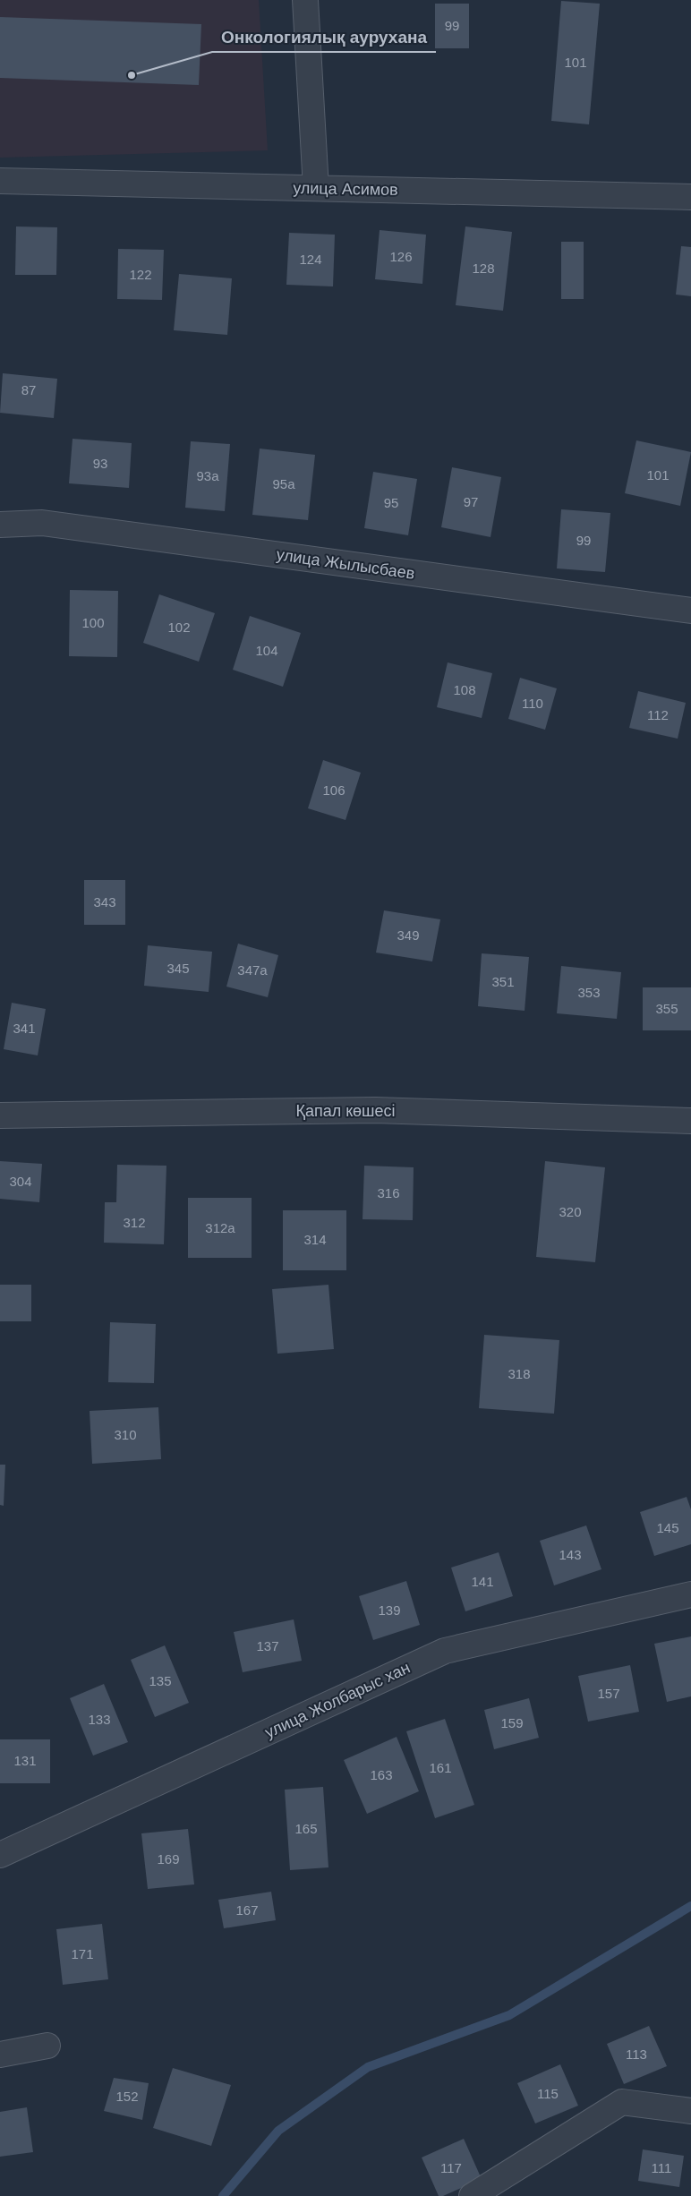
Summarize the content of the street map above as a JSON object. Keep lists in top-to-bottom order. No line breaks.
{"streets":{"street":["улица Асимов","улица Жылысбаев","Қапал көшесі","улица Жолбарыс хан"]},"places":["Онкологиялық аурухана"],"house_numbers":["99","101","126","124","128","122","87","93","101","93а","95а","97","95","99","100","102","104","108","110","112","106","343","349","345","347а","351","353","355","341","304","316","320","312","312а","314","318","310","145","143","141","139","137","135","157","133","159","131","161","163","165","169","167","171","113","115","152","117","111"]}
